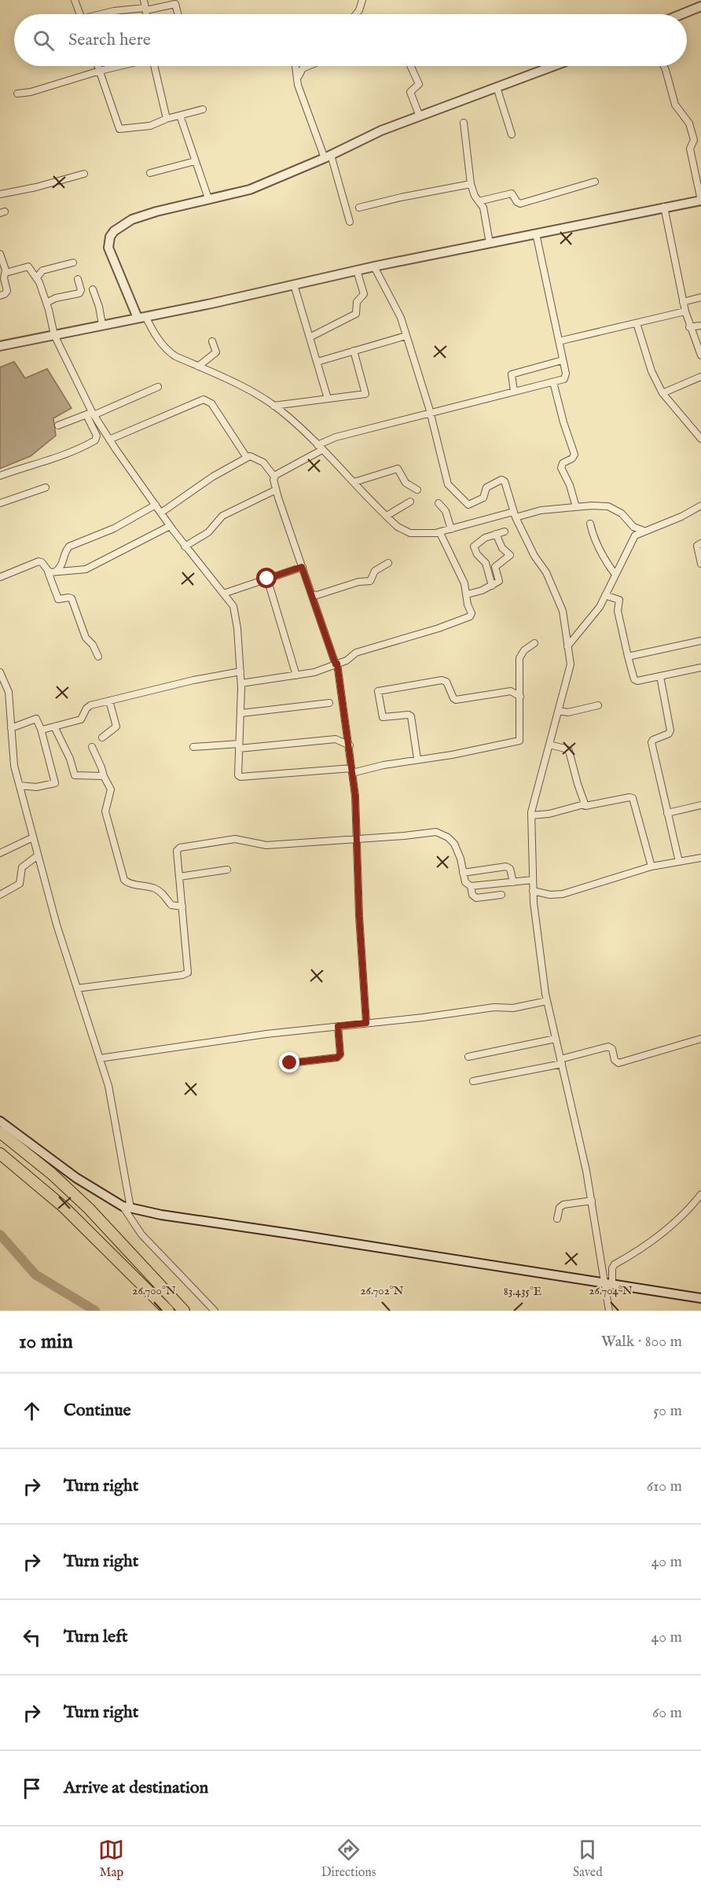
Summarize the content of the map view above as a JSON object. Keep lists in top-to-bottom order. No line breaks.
{"page":{"search":"Search here","heading":["10 min","Walk · 800 m"],"list":[["Continue","50 m"],["Turn right","610 m"],["Turn right","40 m"],["Turn left","40 m"],["Turn right","60 m"],"Arrive at destination"],"nav":["Map","Directions","Saved"]},"coordinates":["26.700°N","26.702°N","26.704°N","83.435°E"]}
